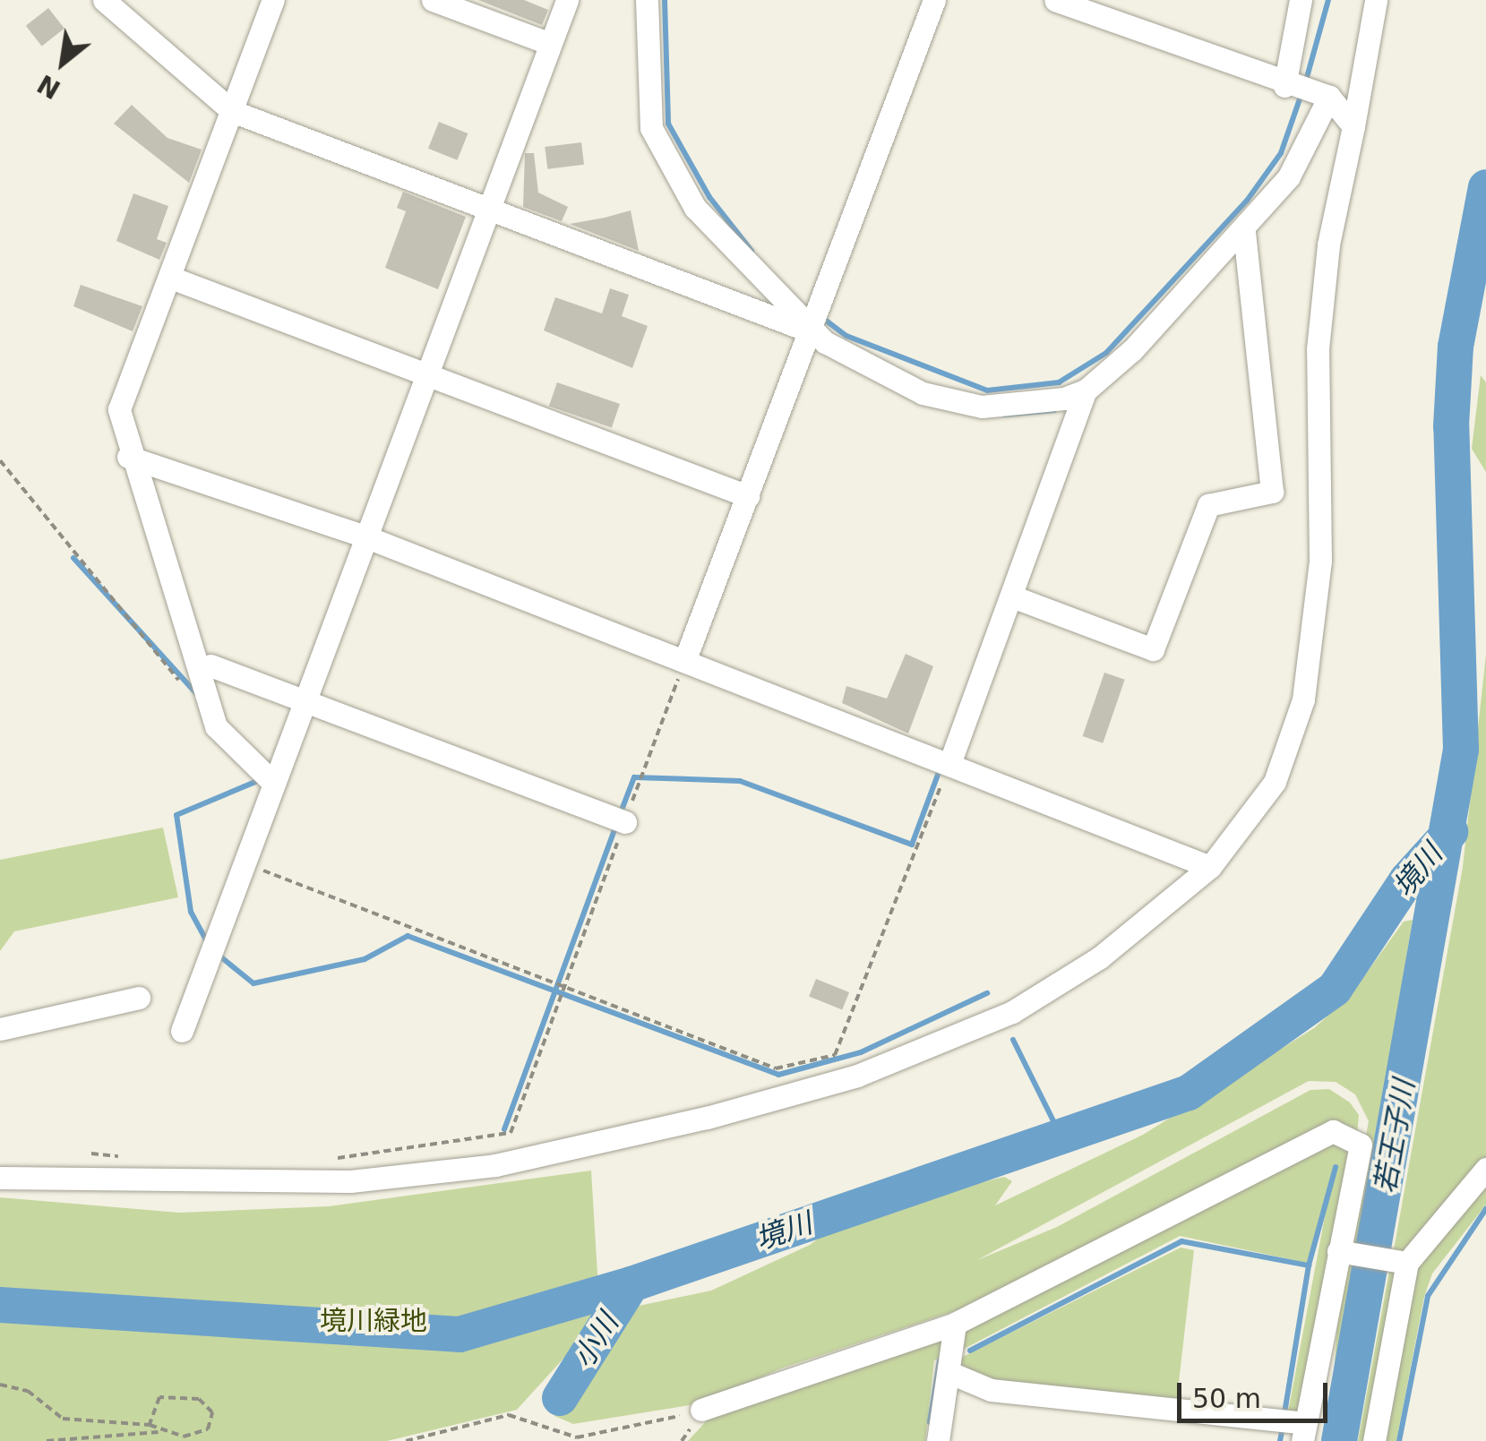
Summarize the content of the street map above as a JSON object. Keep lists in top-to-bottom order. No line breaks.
{"water":["境川","若王子川","小川"],"parks":["境川緑地"],"scale_bar":"50 m","north":"bottom left"}
